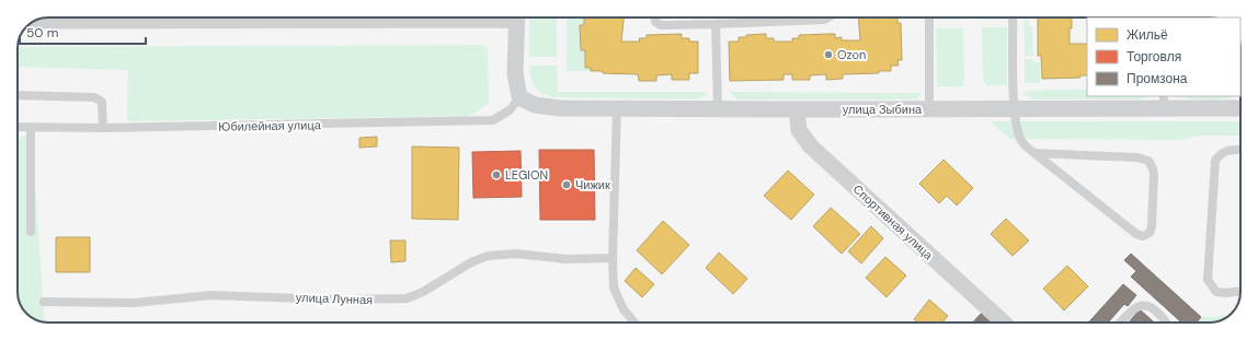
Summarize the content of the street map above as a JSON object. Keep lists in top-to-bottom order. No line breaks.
{"streets":{"street":["улица Зыбина","Спортивная улица"],"lane":["Юбилейная улица","улица Лунная"]},"crossings":[["улица Зыбина","Юбилейная улица"],["улица Зыбина","Спортивная улица"]],"places":["Ozon","LEGION","Чижик"],"legend":["Жильё","Торговля","Промзона"],"scale_bar":"50 m"}
